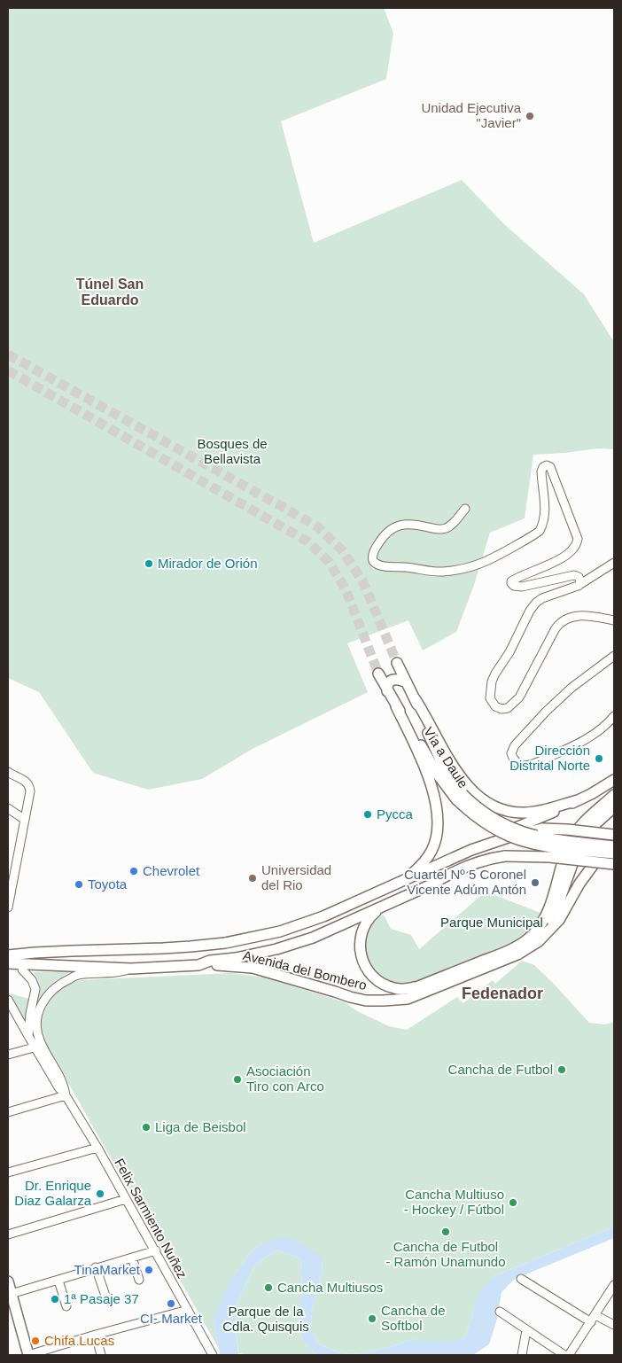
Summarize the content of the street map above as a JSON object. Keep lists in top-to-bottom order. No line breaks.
{"streets":{"main road":["Vía a Daule","Avenida del Bombero"],"street":["Felix Sarmiento Nuñez"]},"districts":["Túnel San Eduardo","Fedenador"],"parks":["Bosques de Bellavista","Parque Municipal","Parque de la Cdla. Quisquis"],"places":["Unidad Ejecutiva \"Javier\"","Mirador de Orión","Dirección Distrital Norte","Pycca","Chevrolet","Universidad del Rio","Cuartel Nº 5 Coronel Vicente Adúm Antón","Toyota","Cancha de Futbol","Asociación Tiro con Arco","Liga de Beisbol","Dr. Enrique Diaz Galarza","Cancha Multiuso - Hockey / Fútbol","Cancha de Futbol - Ramón Unamundo","TinaMarket","Cancha Multiusos","1ª Pasaje 37","CI- Market","Cancha de Softbol","Chifa Lucas"]}
